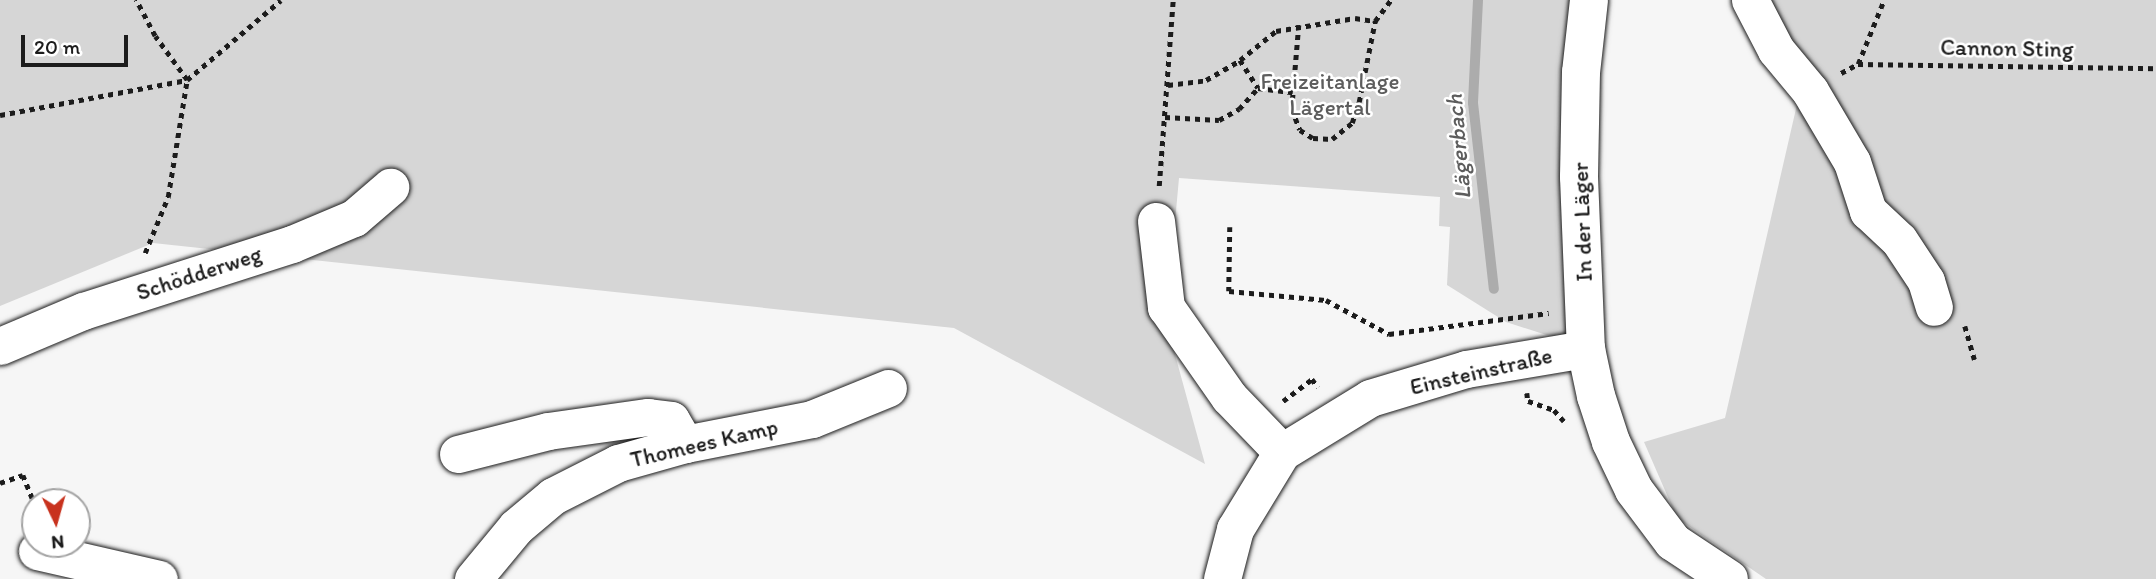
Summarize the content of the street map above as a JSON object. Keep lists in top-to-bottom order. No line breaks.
{"streets":{"main road":["In der Läger"],"street":["Schödderweg","Einsteinstraße","Thomees Kamp"],"path":["Cannon Sting"]},"crossings":[["In der Läger","Einsteinstraße"]],"water":["Lägerbach"],"parks":["Freizeitanlage Lägertal"],"scale_bar":"20 m","north":"bottom"}
